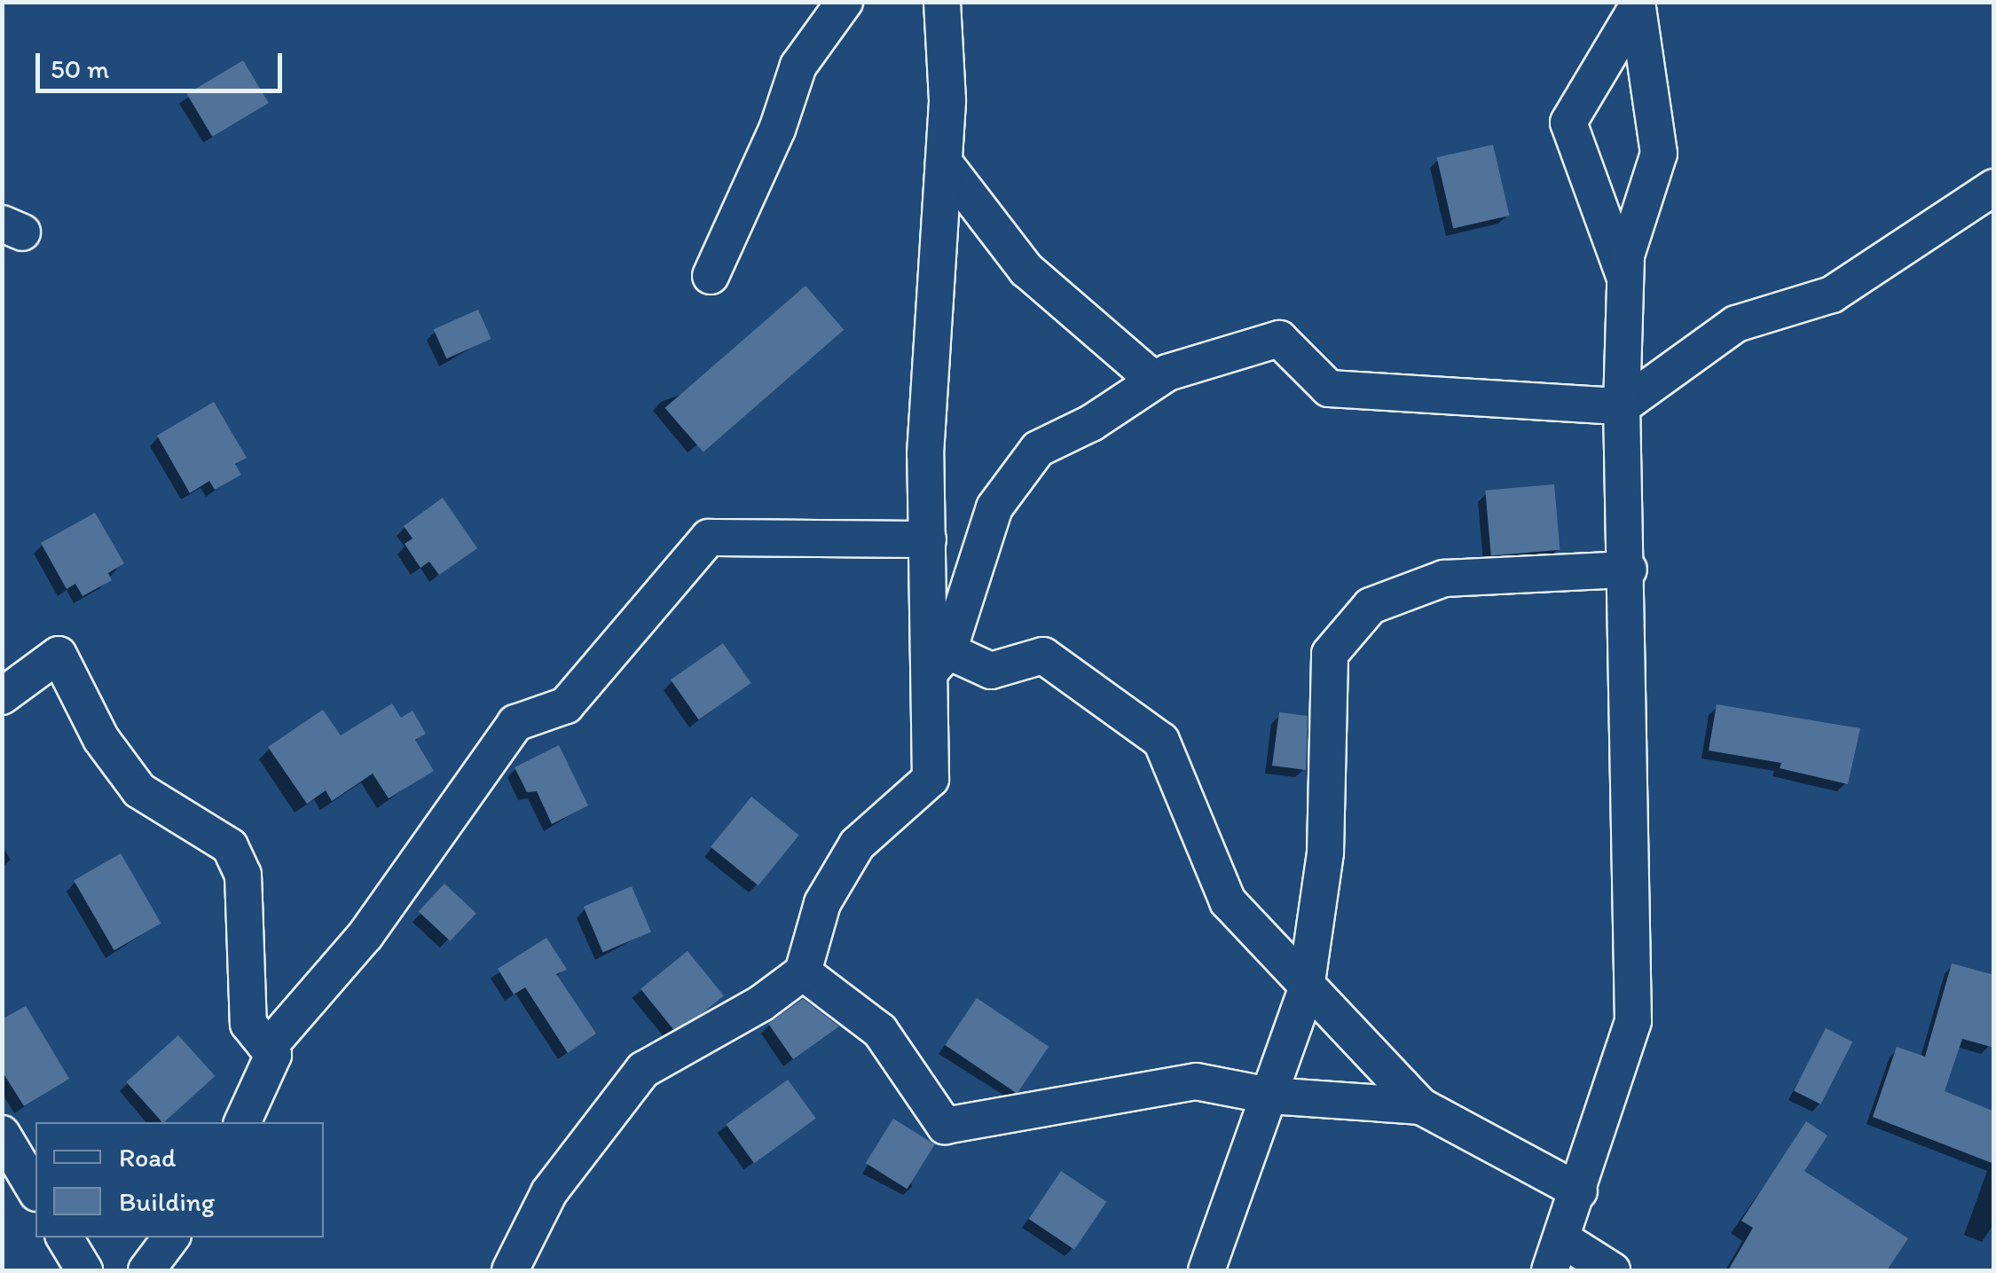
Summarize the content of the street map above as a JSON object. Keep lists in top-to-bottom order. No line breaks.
{"legend":["Road","Building"],"scale_bar":"50 m"}
